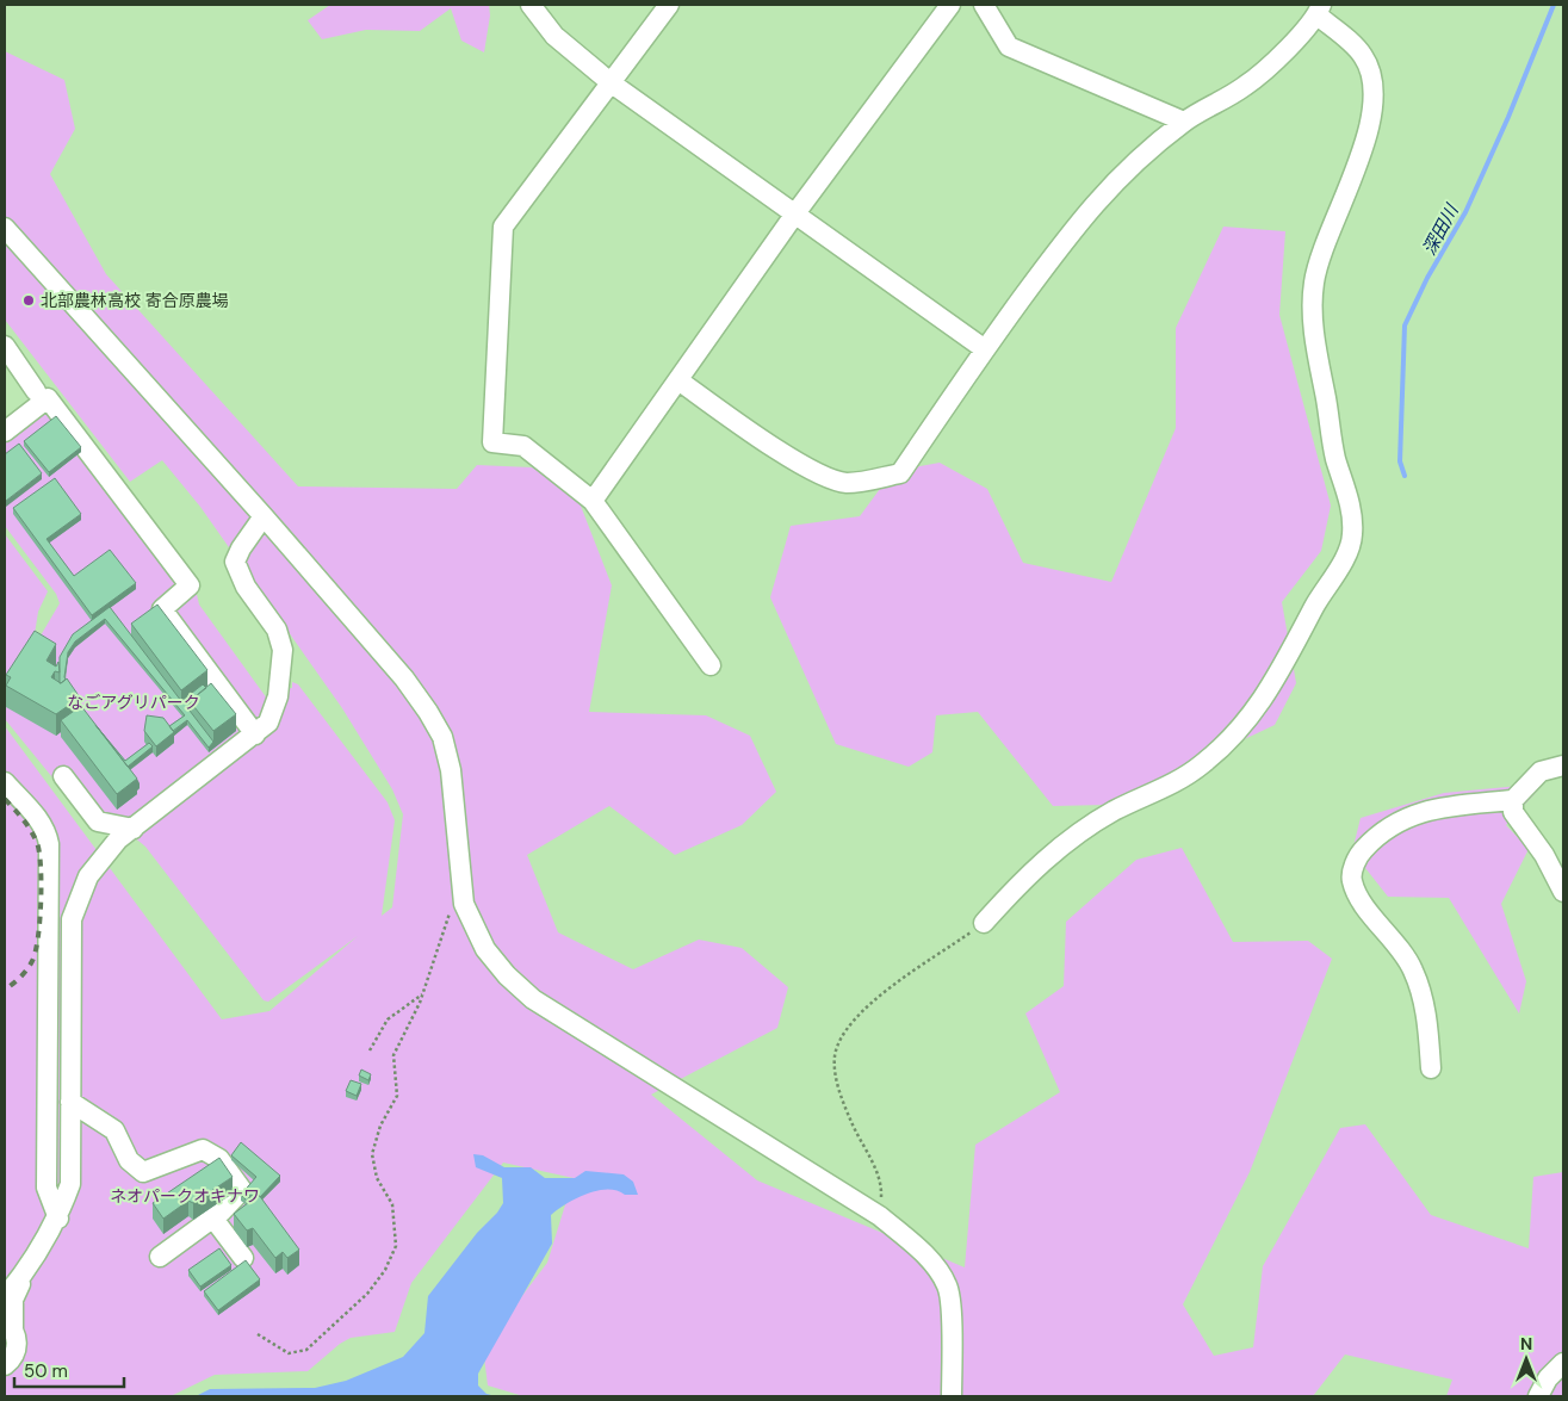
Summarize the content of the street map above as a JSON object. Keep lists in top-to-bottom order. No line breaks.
{"water":["深田川"],"parks":["なごアグリパーク","ネオパークオキナワ"],"places":["北部農林高校 寄合原農場"],"scale_bar":"50 m","north":"top"}
